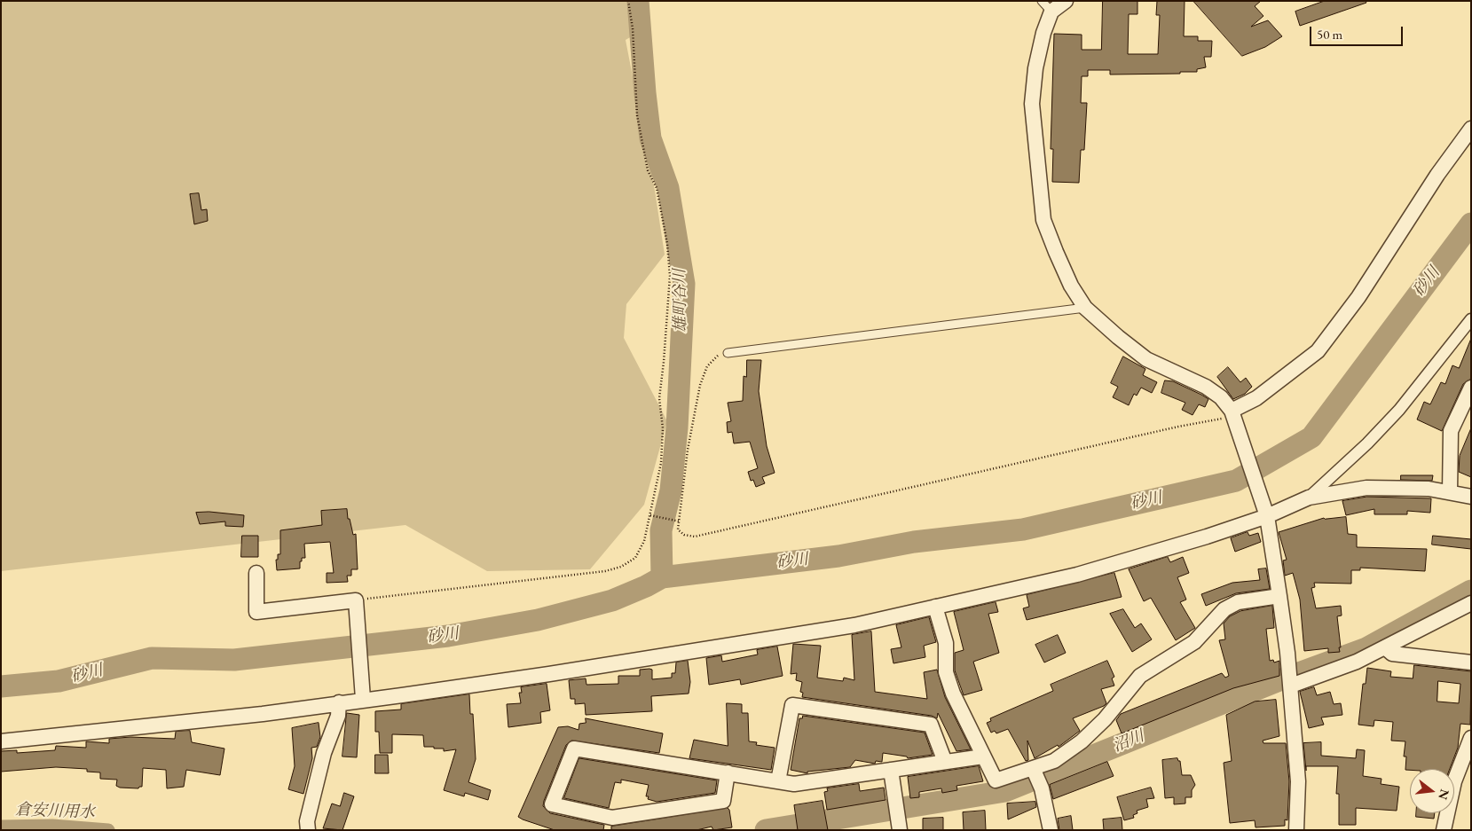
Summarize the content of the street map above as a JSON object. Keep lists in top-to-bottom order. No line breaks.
{"water":["砂川","雄町谷川","沼川","倉安川用水"],"scale_bar":"50 m","north":"right"}
